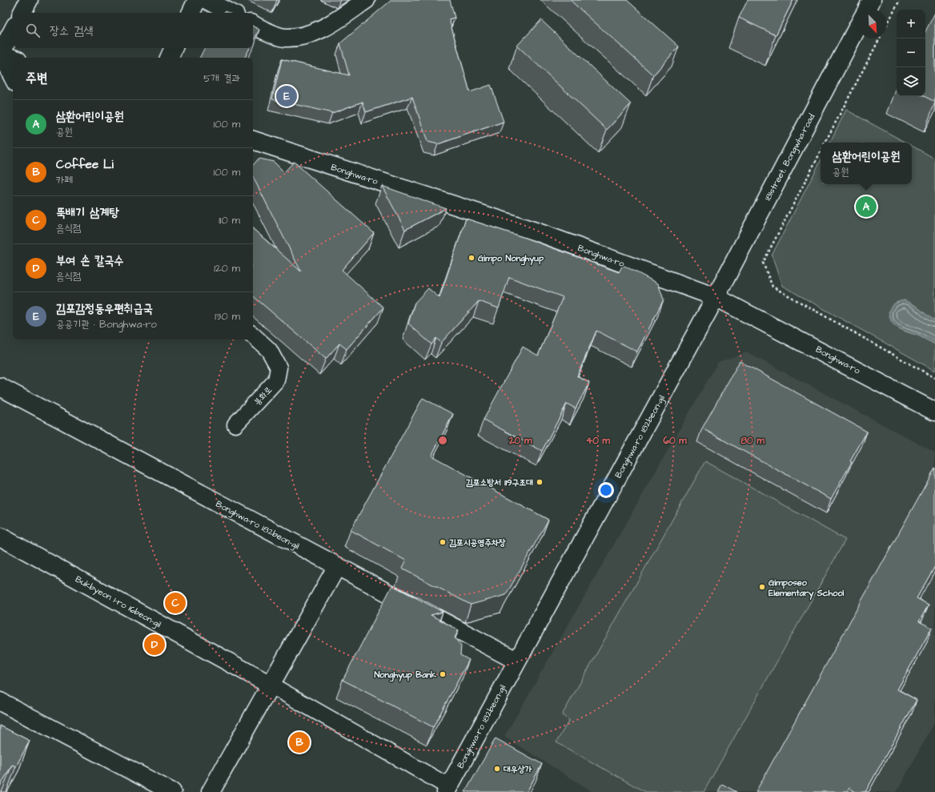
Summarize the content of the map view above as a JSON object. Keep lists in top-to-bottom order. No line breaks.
{"streets":{"street":["181street, Bongwha-road","Bonghwa-ro","Bonghwa-ro 182beon-gil","Bukbyeon 1-ro 16beon-gil"],"lane":["봉화로"]},"crossings":[["181street, Bongwha-road","Bonghwa-ro"],["181street, Bongwha-road","Bonghwa-ro 182beon-gil"],["Bonghwa-ro","Bonghwa-ro 182beon-gil"]],"places":["Gimpo Nonghyup","김포소방서 119구조대","김포시공영주차장","Gimposeo Elementary School","Nonghyup Bank","대우상가"],"north":"bottom right","page":{"map_buttons":["+","−"],"search":"장소 검색","heading":["주변","5개 결과"],"pins":["E","A","C","D","B"],"list":[{"mark":"A","name":"삼환어린이공원","note":"공원","value":"100 m"},{"mark":"B","name":"Coffee Li","note":"카페","value":"100 m"},{"mark":"C","name":"뚝배기 삼계탕","note":"음식점","value":"110 m"},{"mark":"D","name":"부여 손 칼국수","note":"음식점","value":"120 m"},{"mark":"E","name":"김포감정동우편취급국","note":"공공기관 · Bonghwa-ro","value":"130 m"}],"popup":["삼환어린이공원","공원"]},"rings":["20 m","40 m","60 m","80 m"]}
